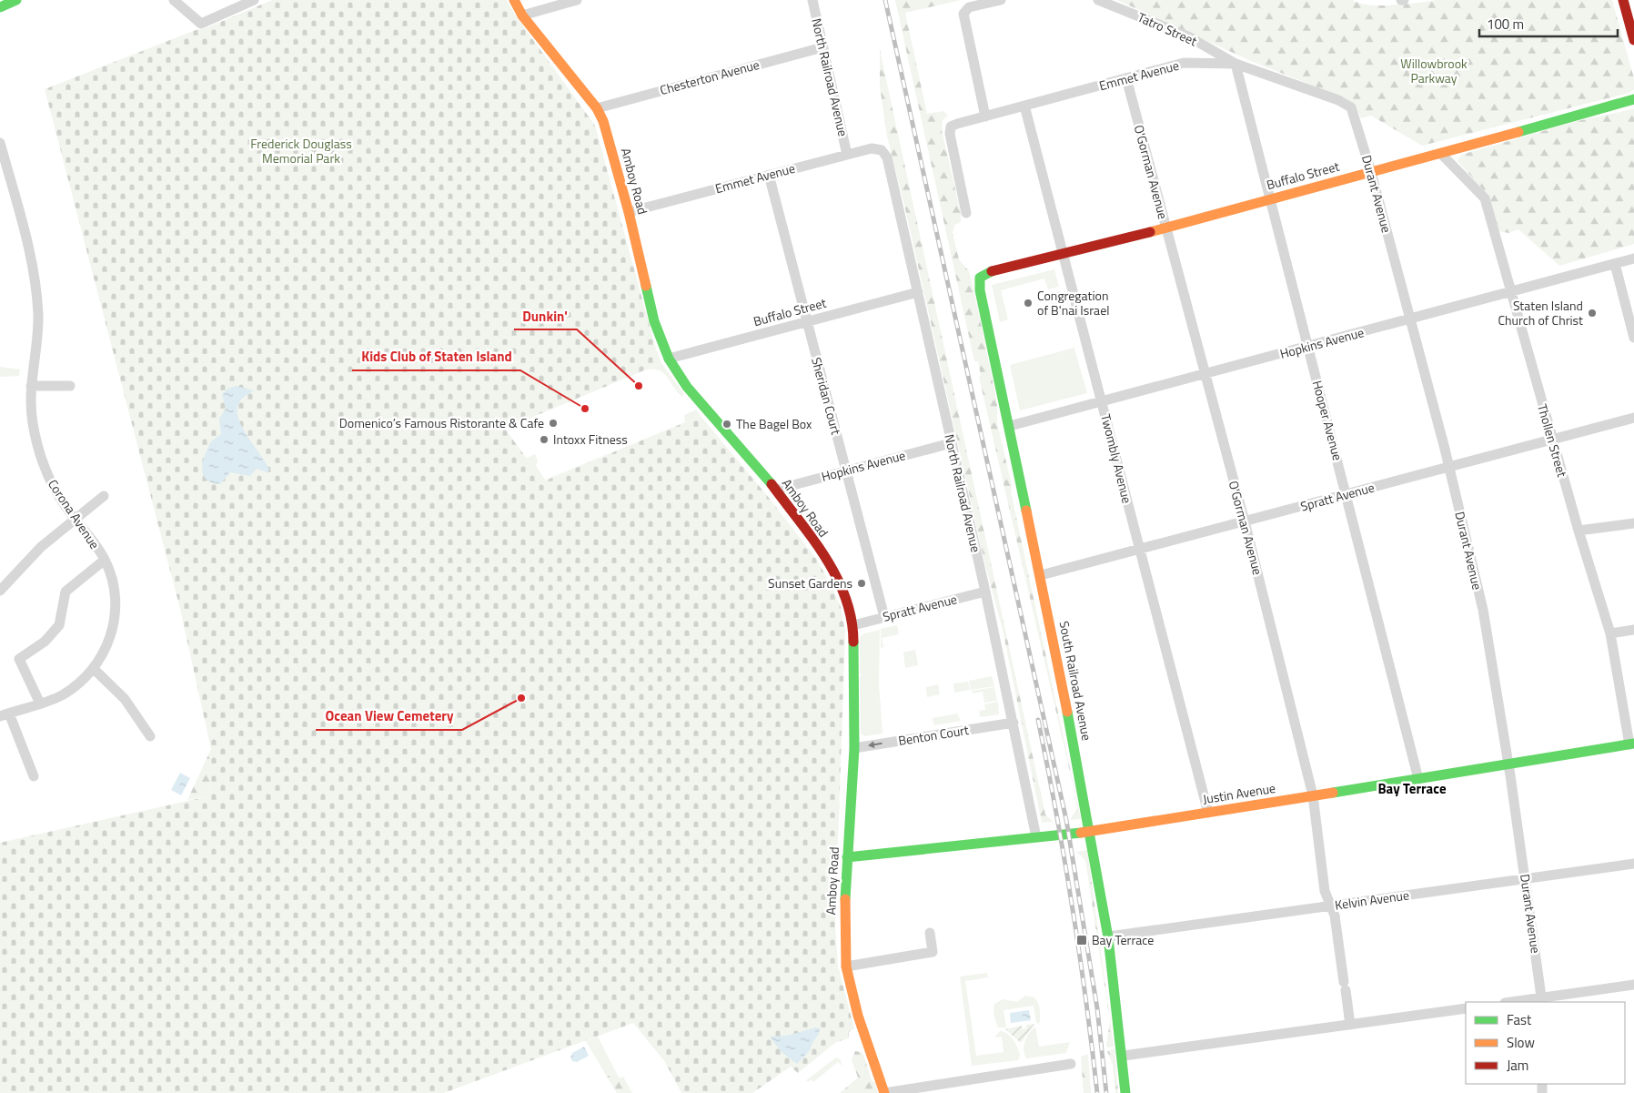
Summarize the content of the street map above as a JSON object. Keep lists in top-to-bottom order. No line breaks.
{"streets":{"street":["Tatro Street","Emmet Avenue","Chesterton Avenue","North Railroad Avenue","O'Gorman Avenue","Buffalo Street","Amboy Road","Durant Avenue","Hopkins Avenue","Sheridan Court","Hooper Avenue","Thollen Street","Twombly Avenue","Spratt Avenue","Corona Avenue","South Railroad Avenue","Benton Court","Justin Avenue","Kelvin Avenue"]},"crossings":[["Tatro Street","Emmet Avenue"],["Tatro Street","Hooper Avenue"],["Emmet Avenue","North Railroad Avenue"],["Emmet Avenue","O'Gorman Avenue"],["Emmet Avenue","Amboy Road"],["Emmet Avenue","Durant Avenue"],["Emmet Avenue","Sheridan Court"],["Emmet Avenue","Hooper Avenue"],["Emmet Avenue","Twombly Avenue"],["Chesterton Avenue","North Railroad Avenue"],["Chesterton Avenue","Amboy Road"],["North Railroad Avenue","Buffalo Street"],["North Railroad Avenue","Hopkins Avenue"],["North Railroad Avenue","Spratt Avenue"],["North Railroad Avenue","Benton Court"],["North Railroad Avenue","Justin Avenue"],["O'Gorman Avenue","Buffalo Street"],["O'Gorman Avenue","Hopkins Avenue"],["O'Gorman Avenue","Spratt Avenue"],["O'Gorman Avenue","Justin Avenue"],["O'Gorman Avenue","Kelvin Avenue"],["Buffalo Street","Amboy Road"],["Buffalo Street","Durant Avenue"],["Buffalo Street","Sheridan Court"],["Buffalo Street","Hooper Avenue"],["Buffalo Street","Thollen Street"],["Buffalo Street","Twombly Avenue"],["Buffalo Street","South Railroad Avenue"],["Amboy Road","Hopkins Avenue"],["Amboy Road","Spratt Avenue"],["Amboy Road","Benton Court"],["Amboy Road","Justin Avenue"],["Durant Avenue","Hopkins Avenue"],["Durant Avenue","Spratt Avenue"],["Durant Avenue","Justin Avenue"],["Durant Avenue","Kelvin Avenue"],["Hopkins Avenue","Sheridan Court"],["Hopkins Avenue","Hooper Avenue"],["Hopkins Avenue","Thollen Street"],["Hopkins Avenue","Twombly Avenue"],["Hopkins Avenue","South Railroad Avenue"],["Sheridan Court","Spratt Avenue"],["Hooper Avenue","Spratt Avenue"],["Hooper Avenue","Justin Avenue"],["Thollen Street","Spratt Avenue"],["Thollen Street","Justin Avenue"],["Twombly Avenue","Spratt Avenue"],["Twombly Avenue","Justin Avenue"],["Spratt Avenue","South Railroad Avenue"],["South Railroad Avenue","Justin Avenue"],["South Railroad Avenue","Kelvin Avenue"]],"one_way":["Benton Court"],"districts":["Bay Terrace"],"parks":["Willowbrook Parkway","Frederick Douglass Memorial Park"],"places":{"other":["Congregation of B'nai Israel","Staten Island Church of Christ","Dunkin'","Kids Club of Staten Island","Domenico’s Famous Ristorante & Cafe","The Bagel Box","Intoxx Fitness","Sunset Gardens","Ocean View Cemetery"],"transit":["Bay Terrace"]},"legend":["Fast","Slow","Jam"],"scale_bar":"100 m"}
